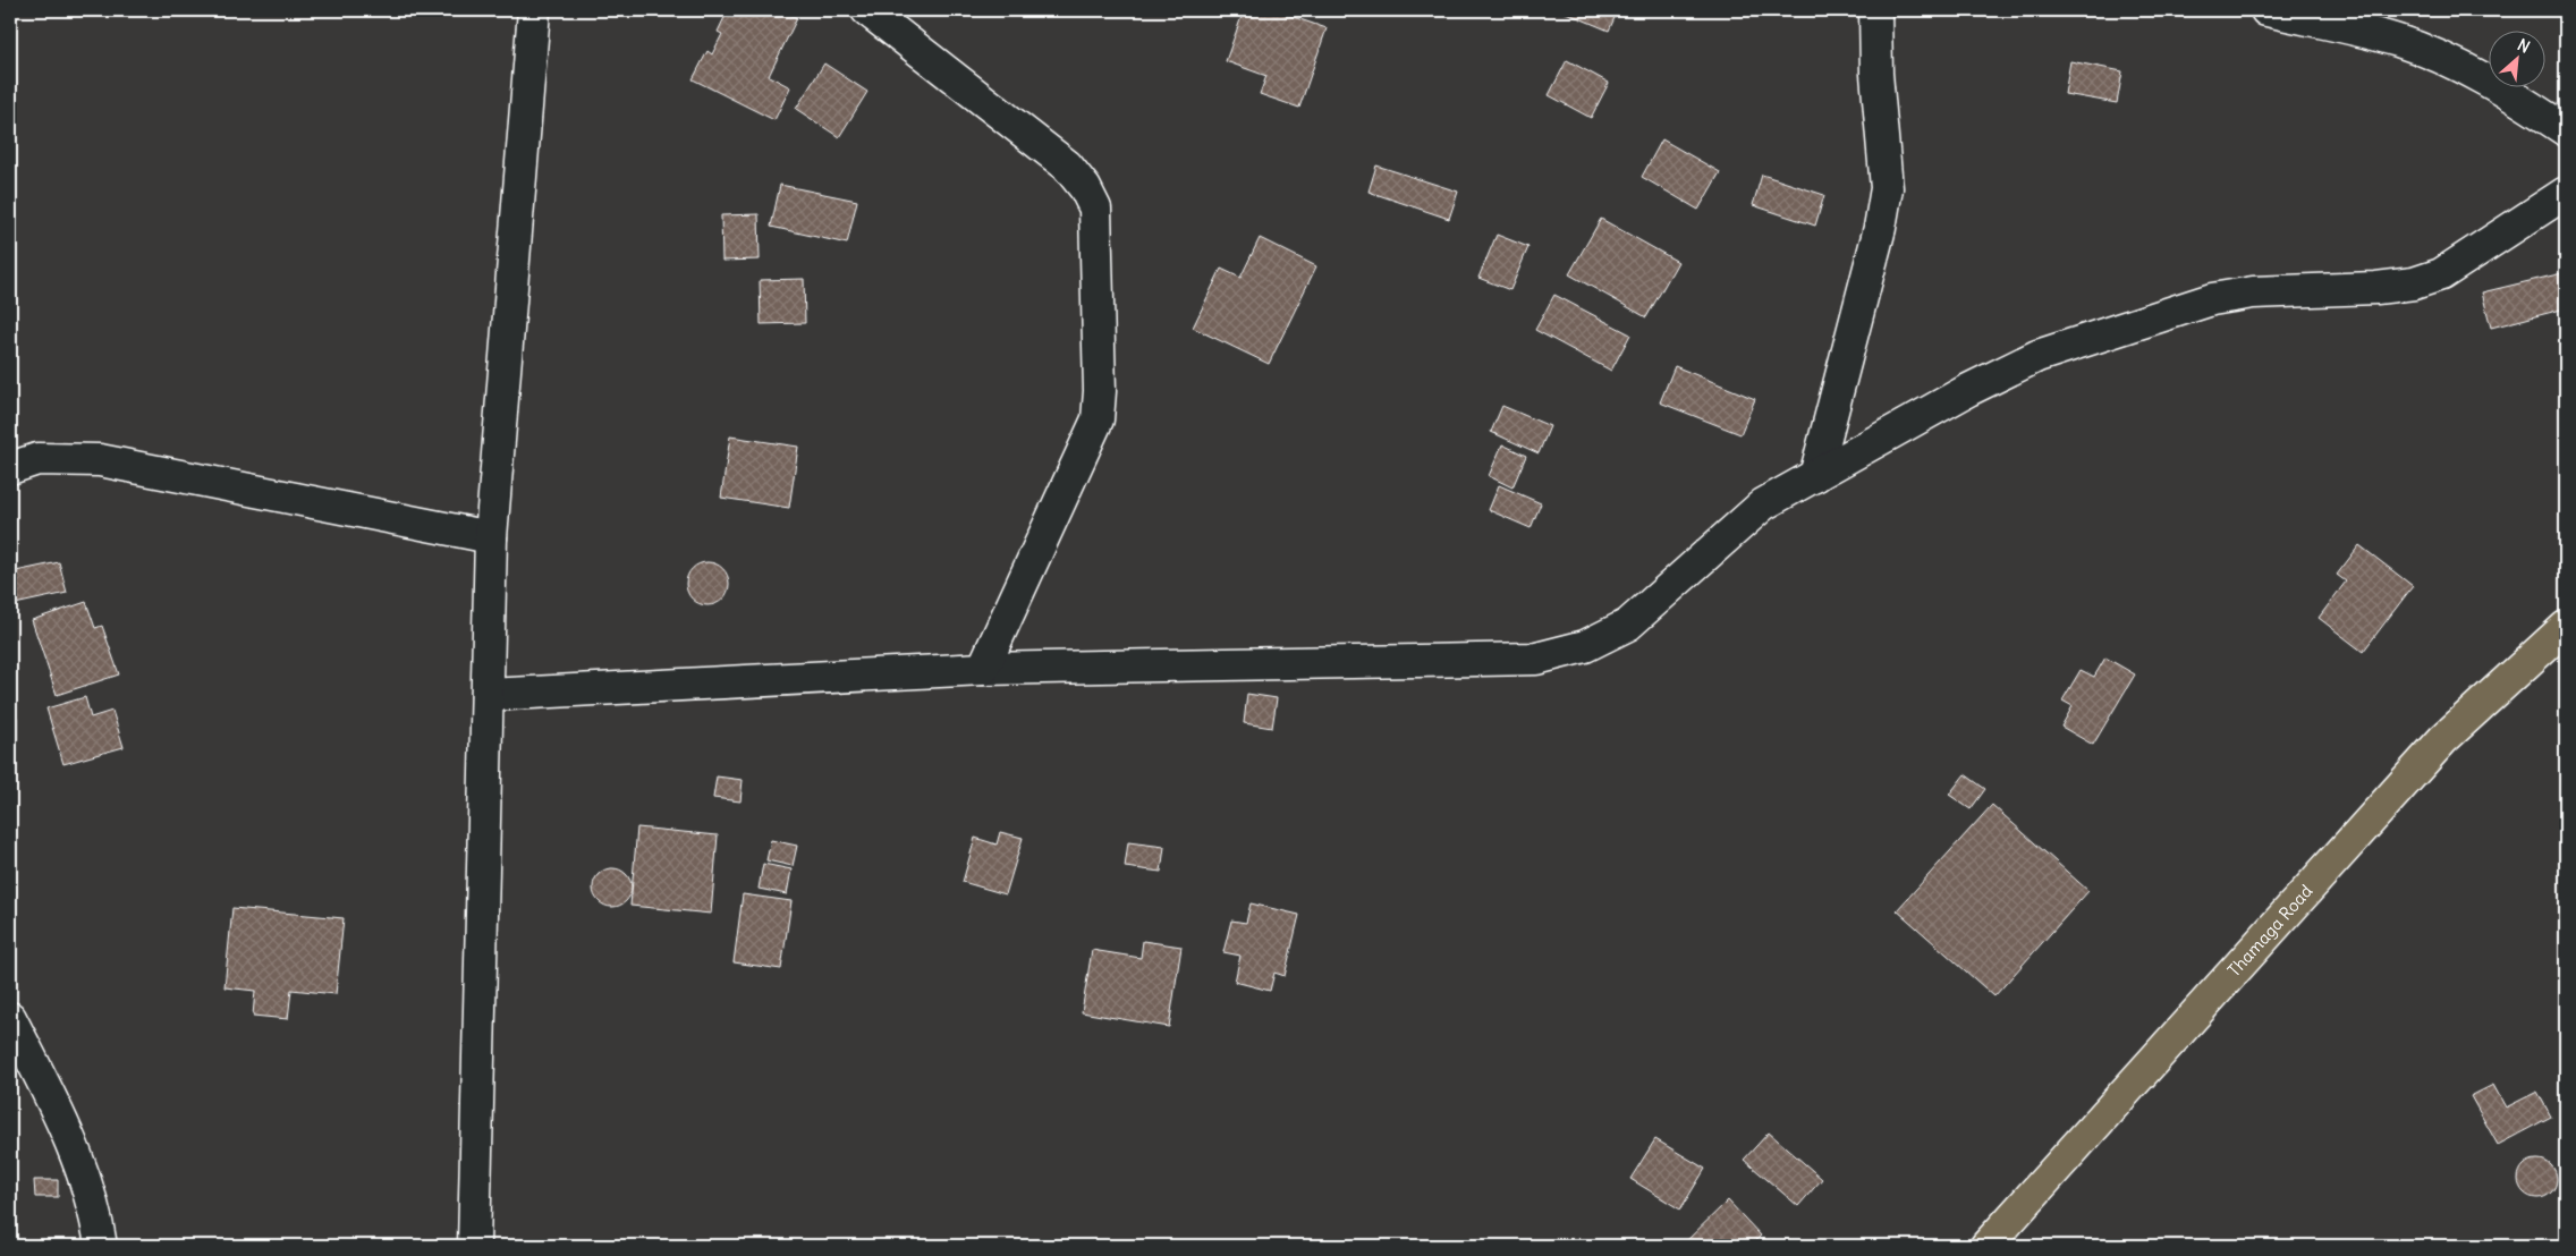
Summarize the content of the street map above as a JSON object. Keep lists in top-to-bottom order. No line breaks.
{"streets":{"main road":["Thamaga Road"]},"north":"top right"}
